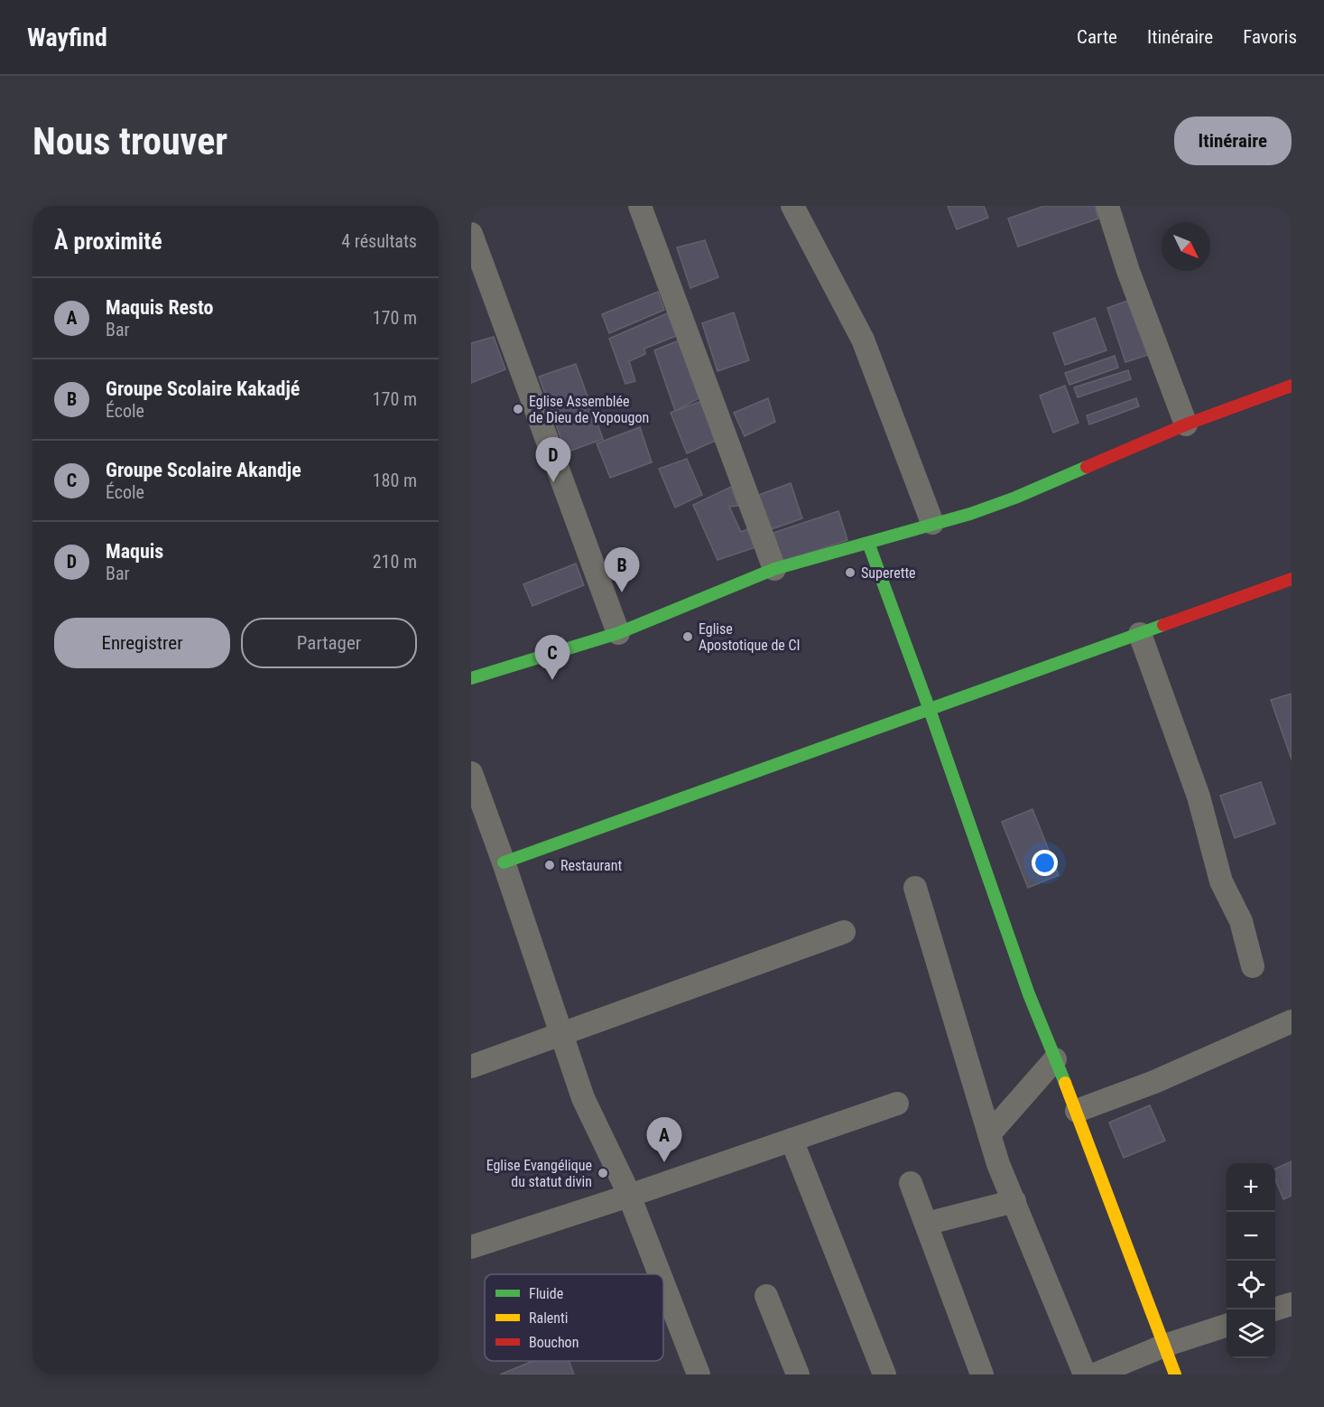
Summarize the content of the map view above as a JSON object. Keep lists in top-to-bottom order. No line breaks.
{"places":["Eglise Assemblée de Dieu de Yopougon","Superette","Eglise Apostotique de CI","Restaurant","Eglise Evangélique du statut divin"],"legend":["Fluide","Ralenti","Bouchon"],"north":"bottom right","page":{"header":"Wayfind","nav":["Carte","Itinéraire","Favoris"],"buttons":["Itinéraire",["Enregistrer","Partager"]],"title":"Nous trouver","heading":["À proximité","4 résultats"],"list":[{"mark":"A","name":"Maquis Resto","note":"Bar","value":"170 m"},{"mark":"B","name":"Groupe Scolaire Kakadjé","note":"École","value":"170 m"},{"mark":"C","name":"Groupe Scolaire Akandje","note":"École","value":"180 m"},{"mark":"D","name":"Maquis","note":"Bar","value":"210 m"}],"pins":["D","B","C","A"],"map_buttons":["+","−"]}}
